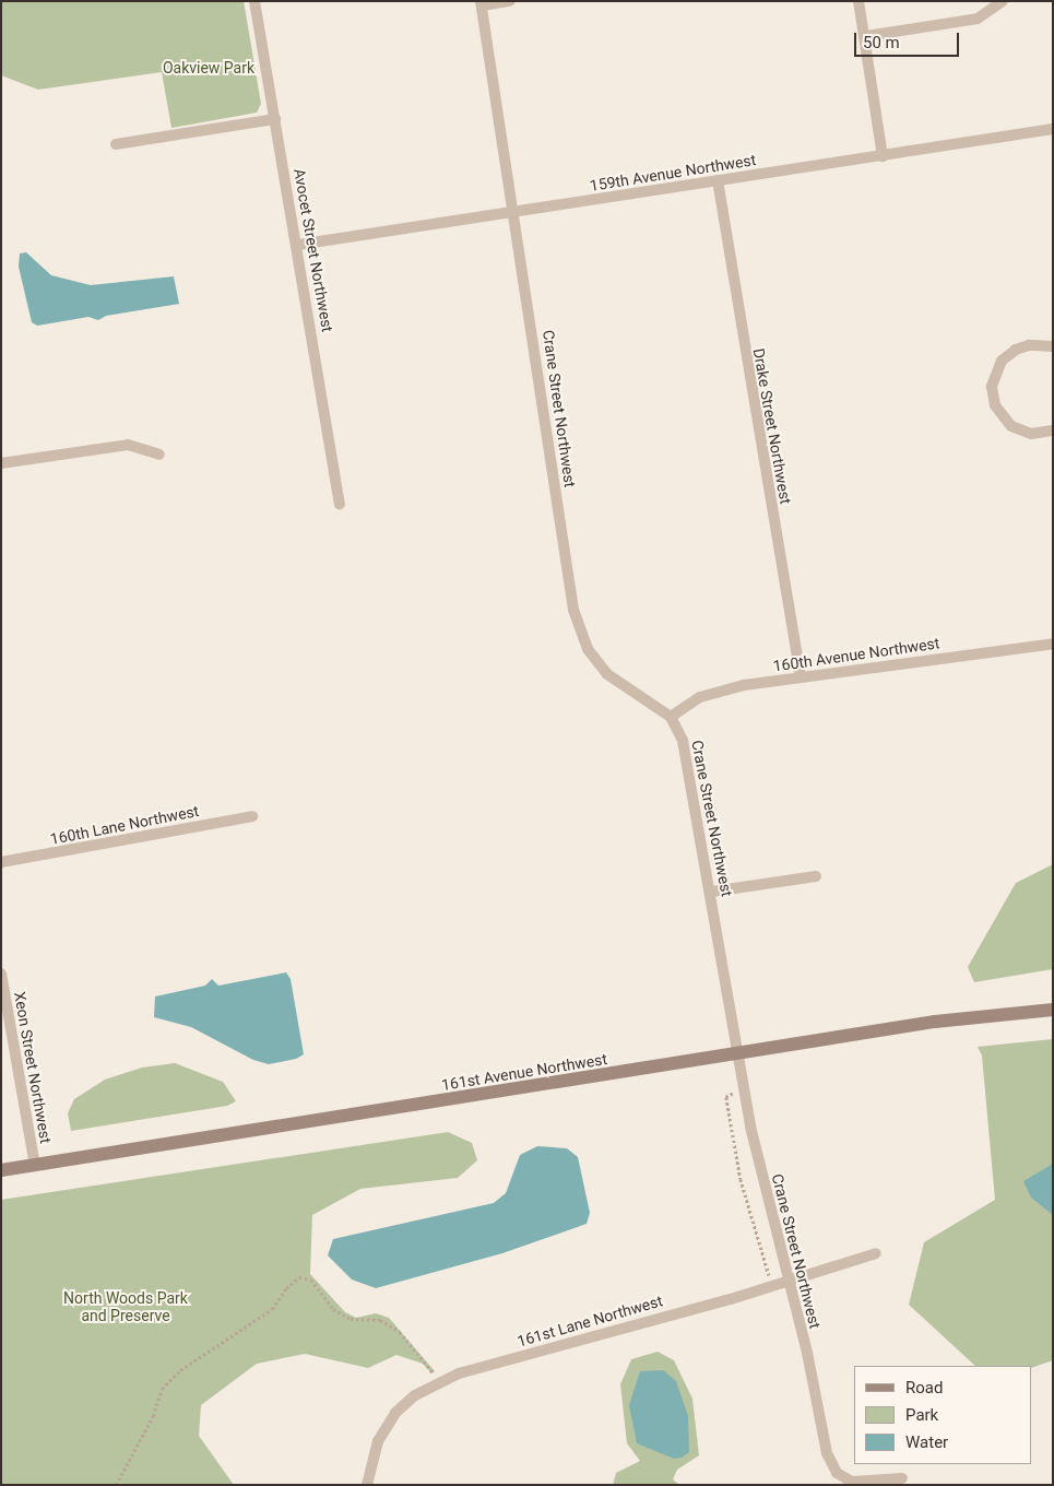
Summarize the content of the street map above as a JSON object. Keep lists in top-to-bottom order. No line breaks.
{"streets":{"main road":["161st Avenue Northwest"],"street":["159th Avenue Northwest","Avocet Street Northwest","Crane Street Northwest","Drake Street Northwest","160th Avenue Northwest","160th Lane Northwest","Xeon Street Northwest","161st Lane Northwest"]},"crossings":[["159th Avenue Northwest","Avocet Street Northwest"],["159th Avenue Northwest","Crane Street Northwest"],["159th Avenue Northwest","Drake Street Northwest"],["Crane Street Northwest","160th Avenue Northwest"],["Crane Street Northwest","161st Avenue Northwest"],["Crane Street Northwest","161st Lane Northwest"],["Drake Street Northwest","160th Avenue Northwest"],["Xeon Street Northwest","161st Avenue Northwest"]],"parks":["Oakview Park","North Woods Park and Preserve"],"legend":["Road","Park","Water"],"scale_bar":"50 m"}
